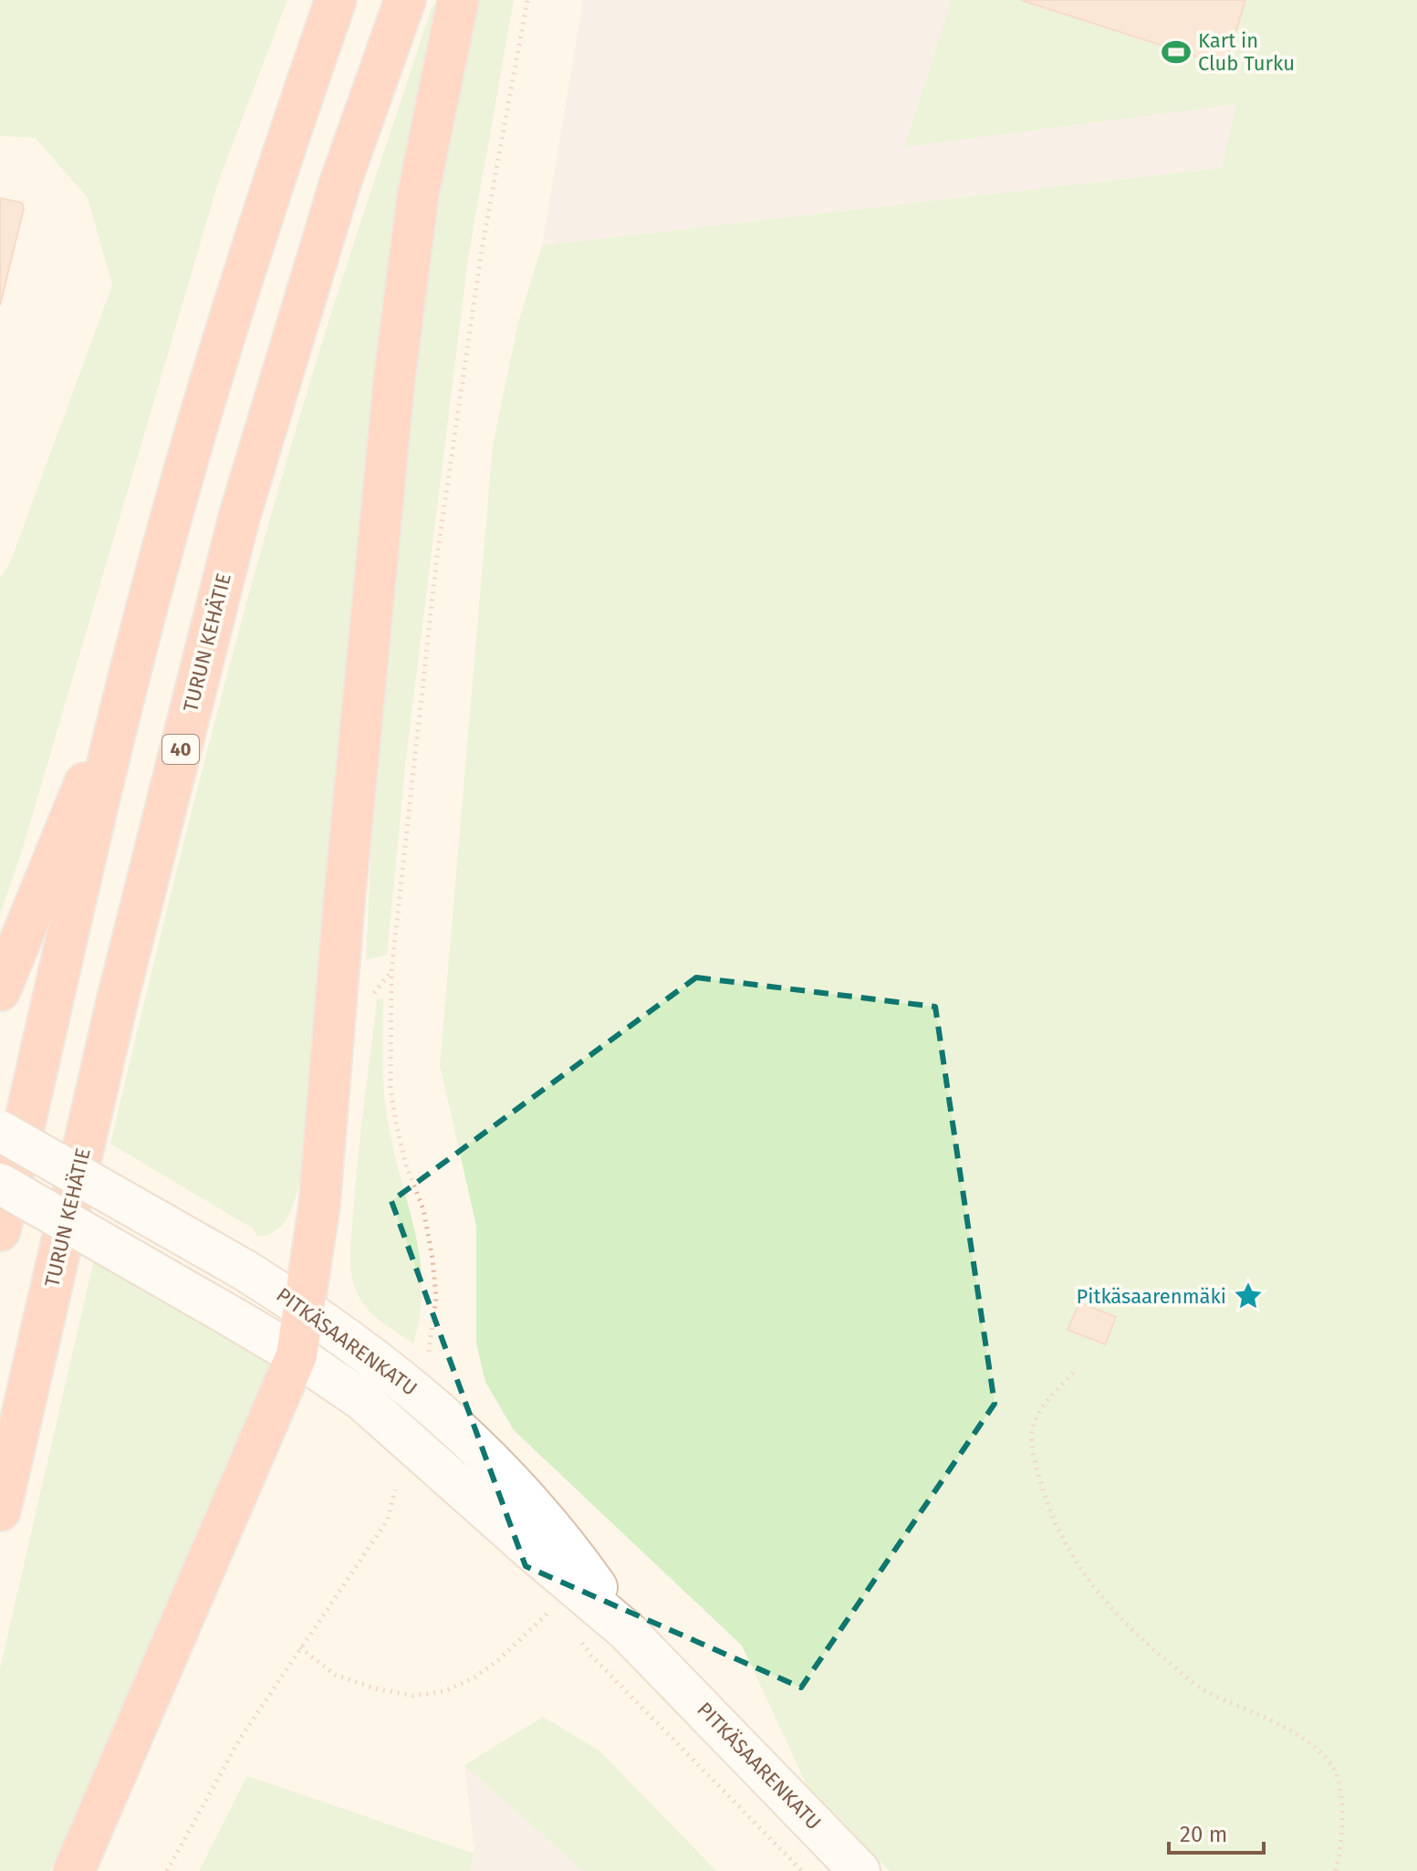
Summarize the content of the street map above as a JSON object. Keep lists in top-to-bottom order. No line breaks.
{"streets":{"highway":["TURUN KEHÄTIE","40"],"street":["PITKÄSAARENKATU"]},"places":{"sports":["Kart in Club Turku"],"place":["Pitkäsaarenmäki"]},"scale_bar":"20 m"}
